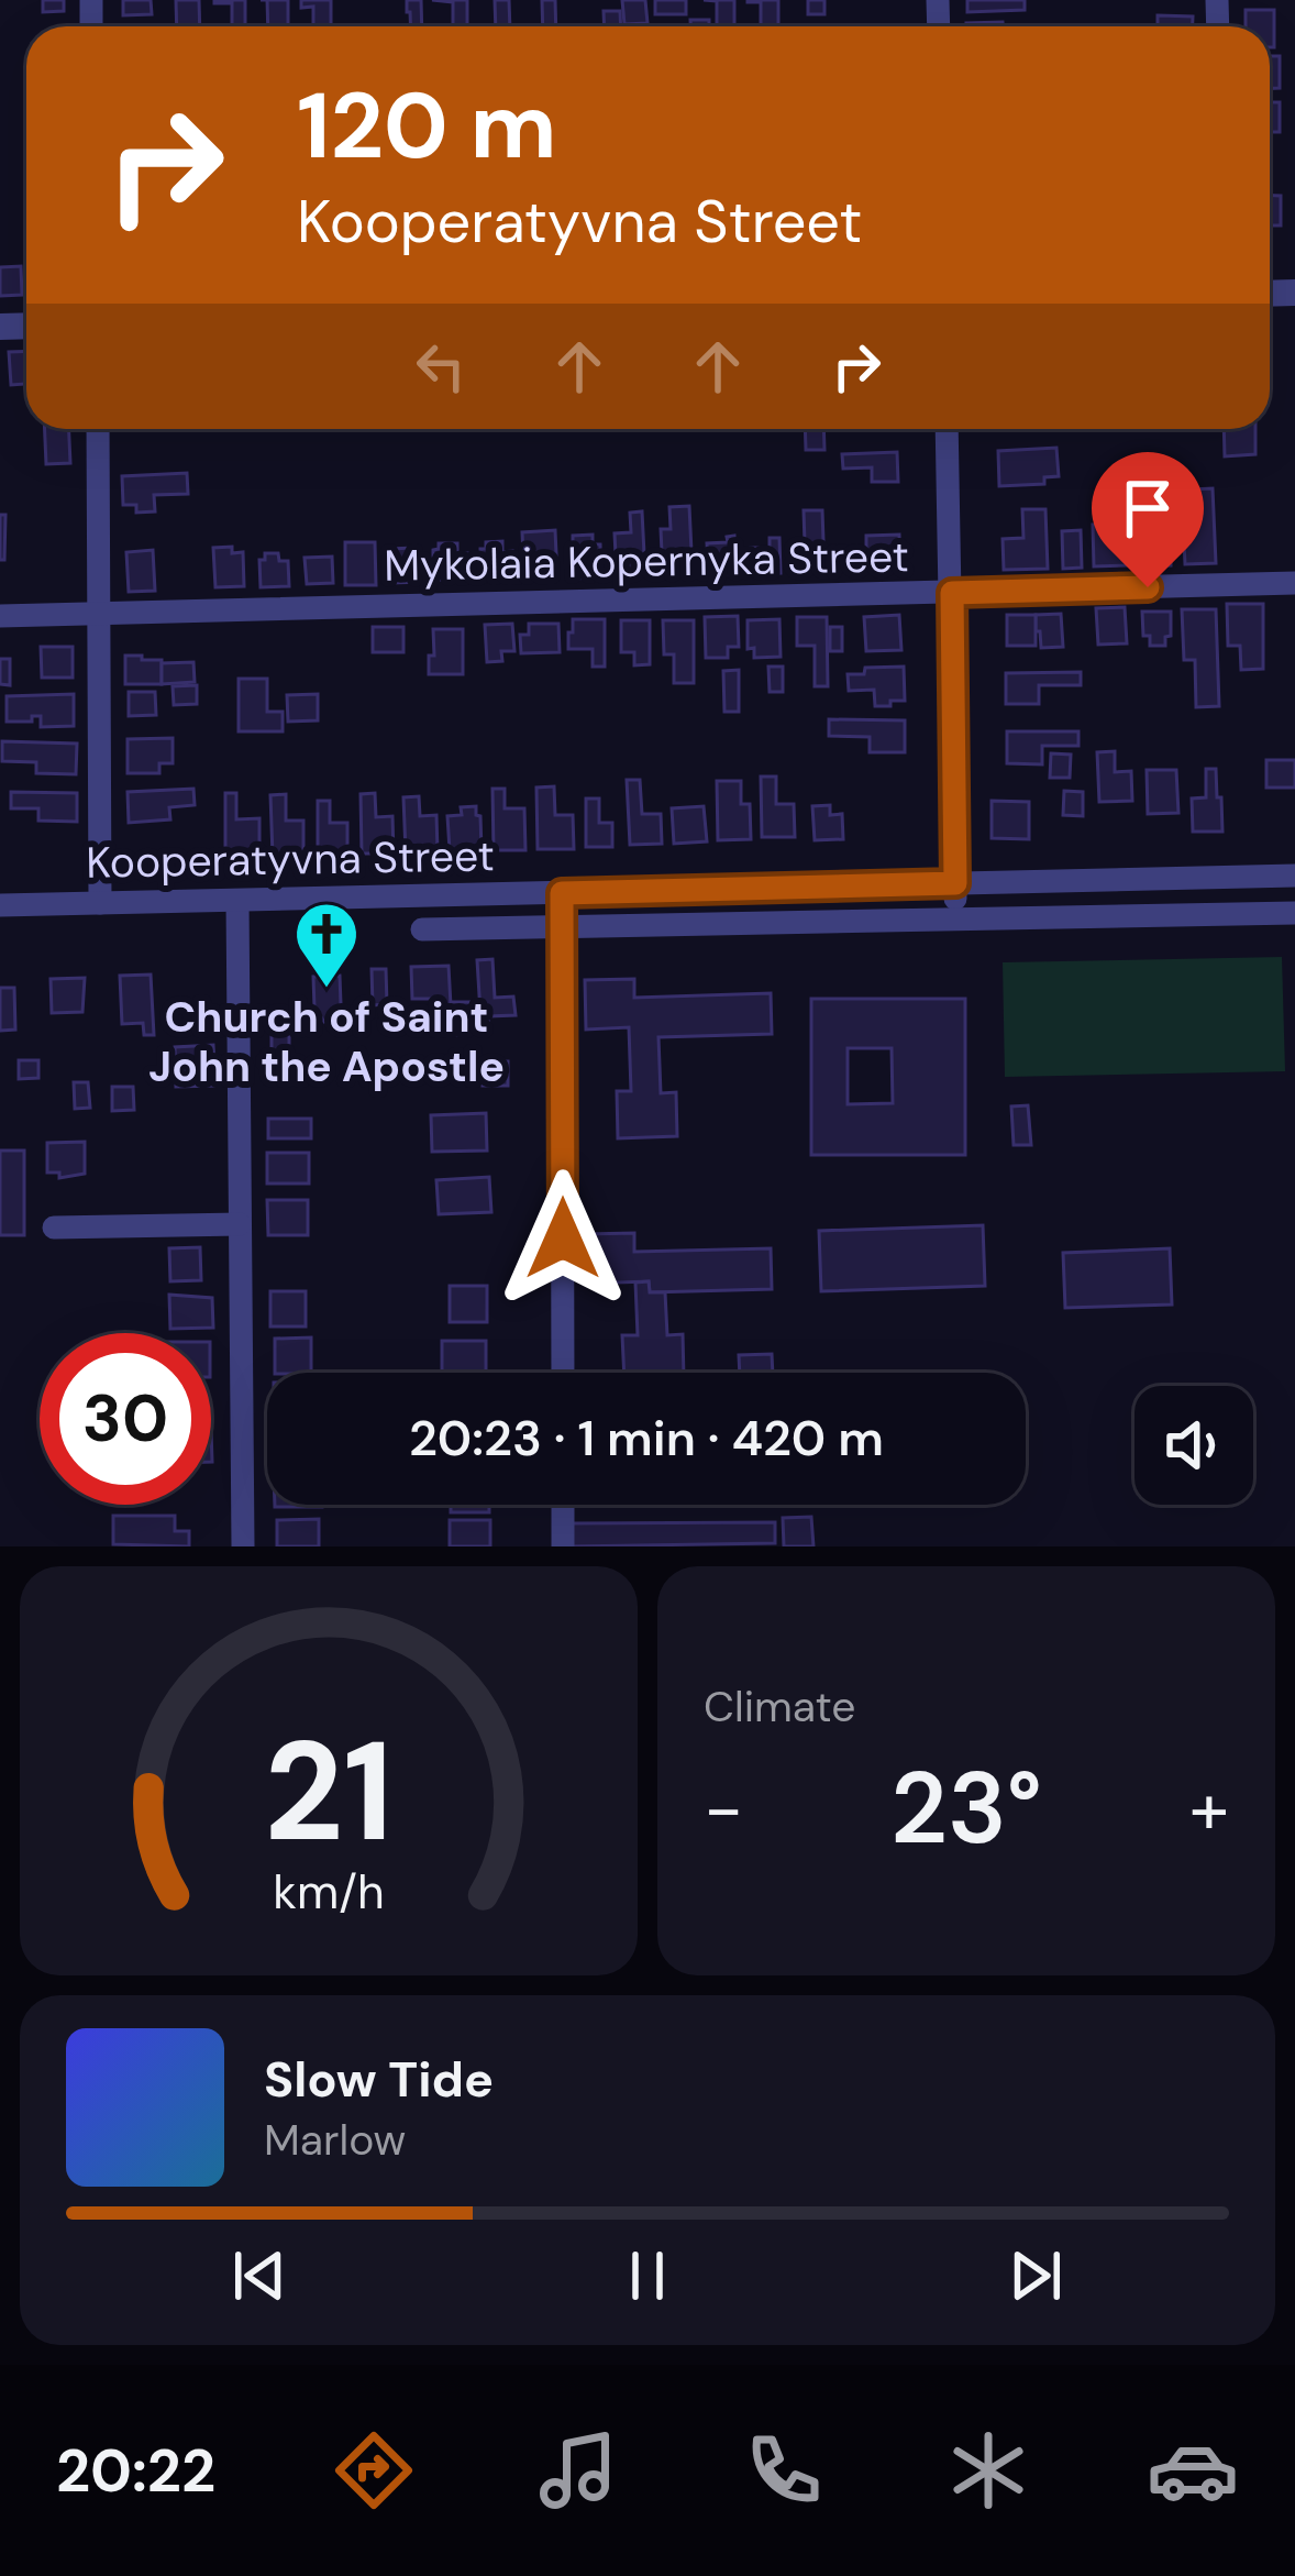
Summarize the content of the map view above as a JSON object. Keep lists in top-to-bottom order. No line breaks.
{"streets":{"street":["Mykolaia Kopernyka Street","Kooperatyvna Street"]},"places":{"church":["Church of Saint John the Apostle"]},"page":{"turn":["120 m","Kooperatyvna Street"],"limit":"30","trip":"20:23 · 1 min · 420 m","tile":"Climate","heat":["−","23°","+"],"song":["Slow Tide","Marlow"],"tabs":"20:22","gauge":["21","km/h"]}}
